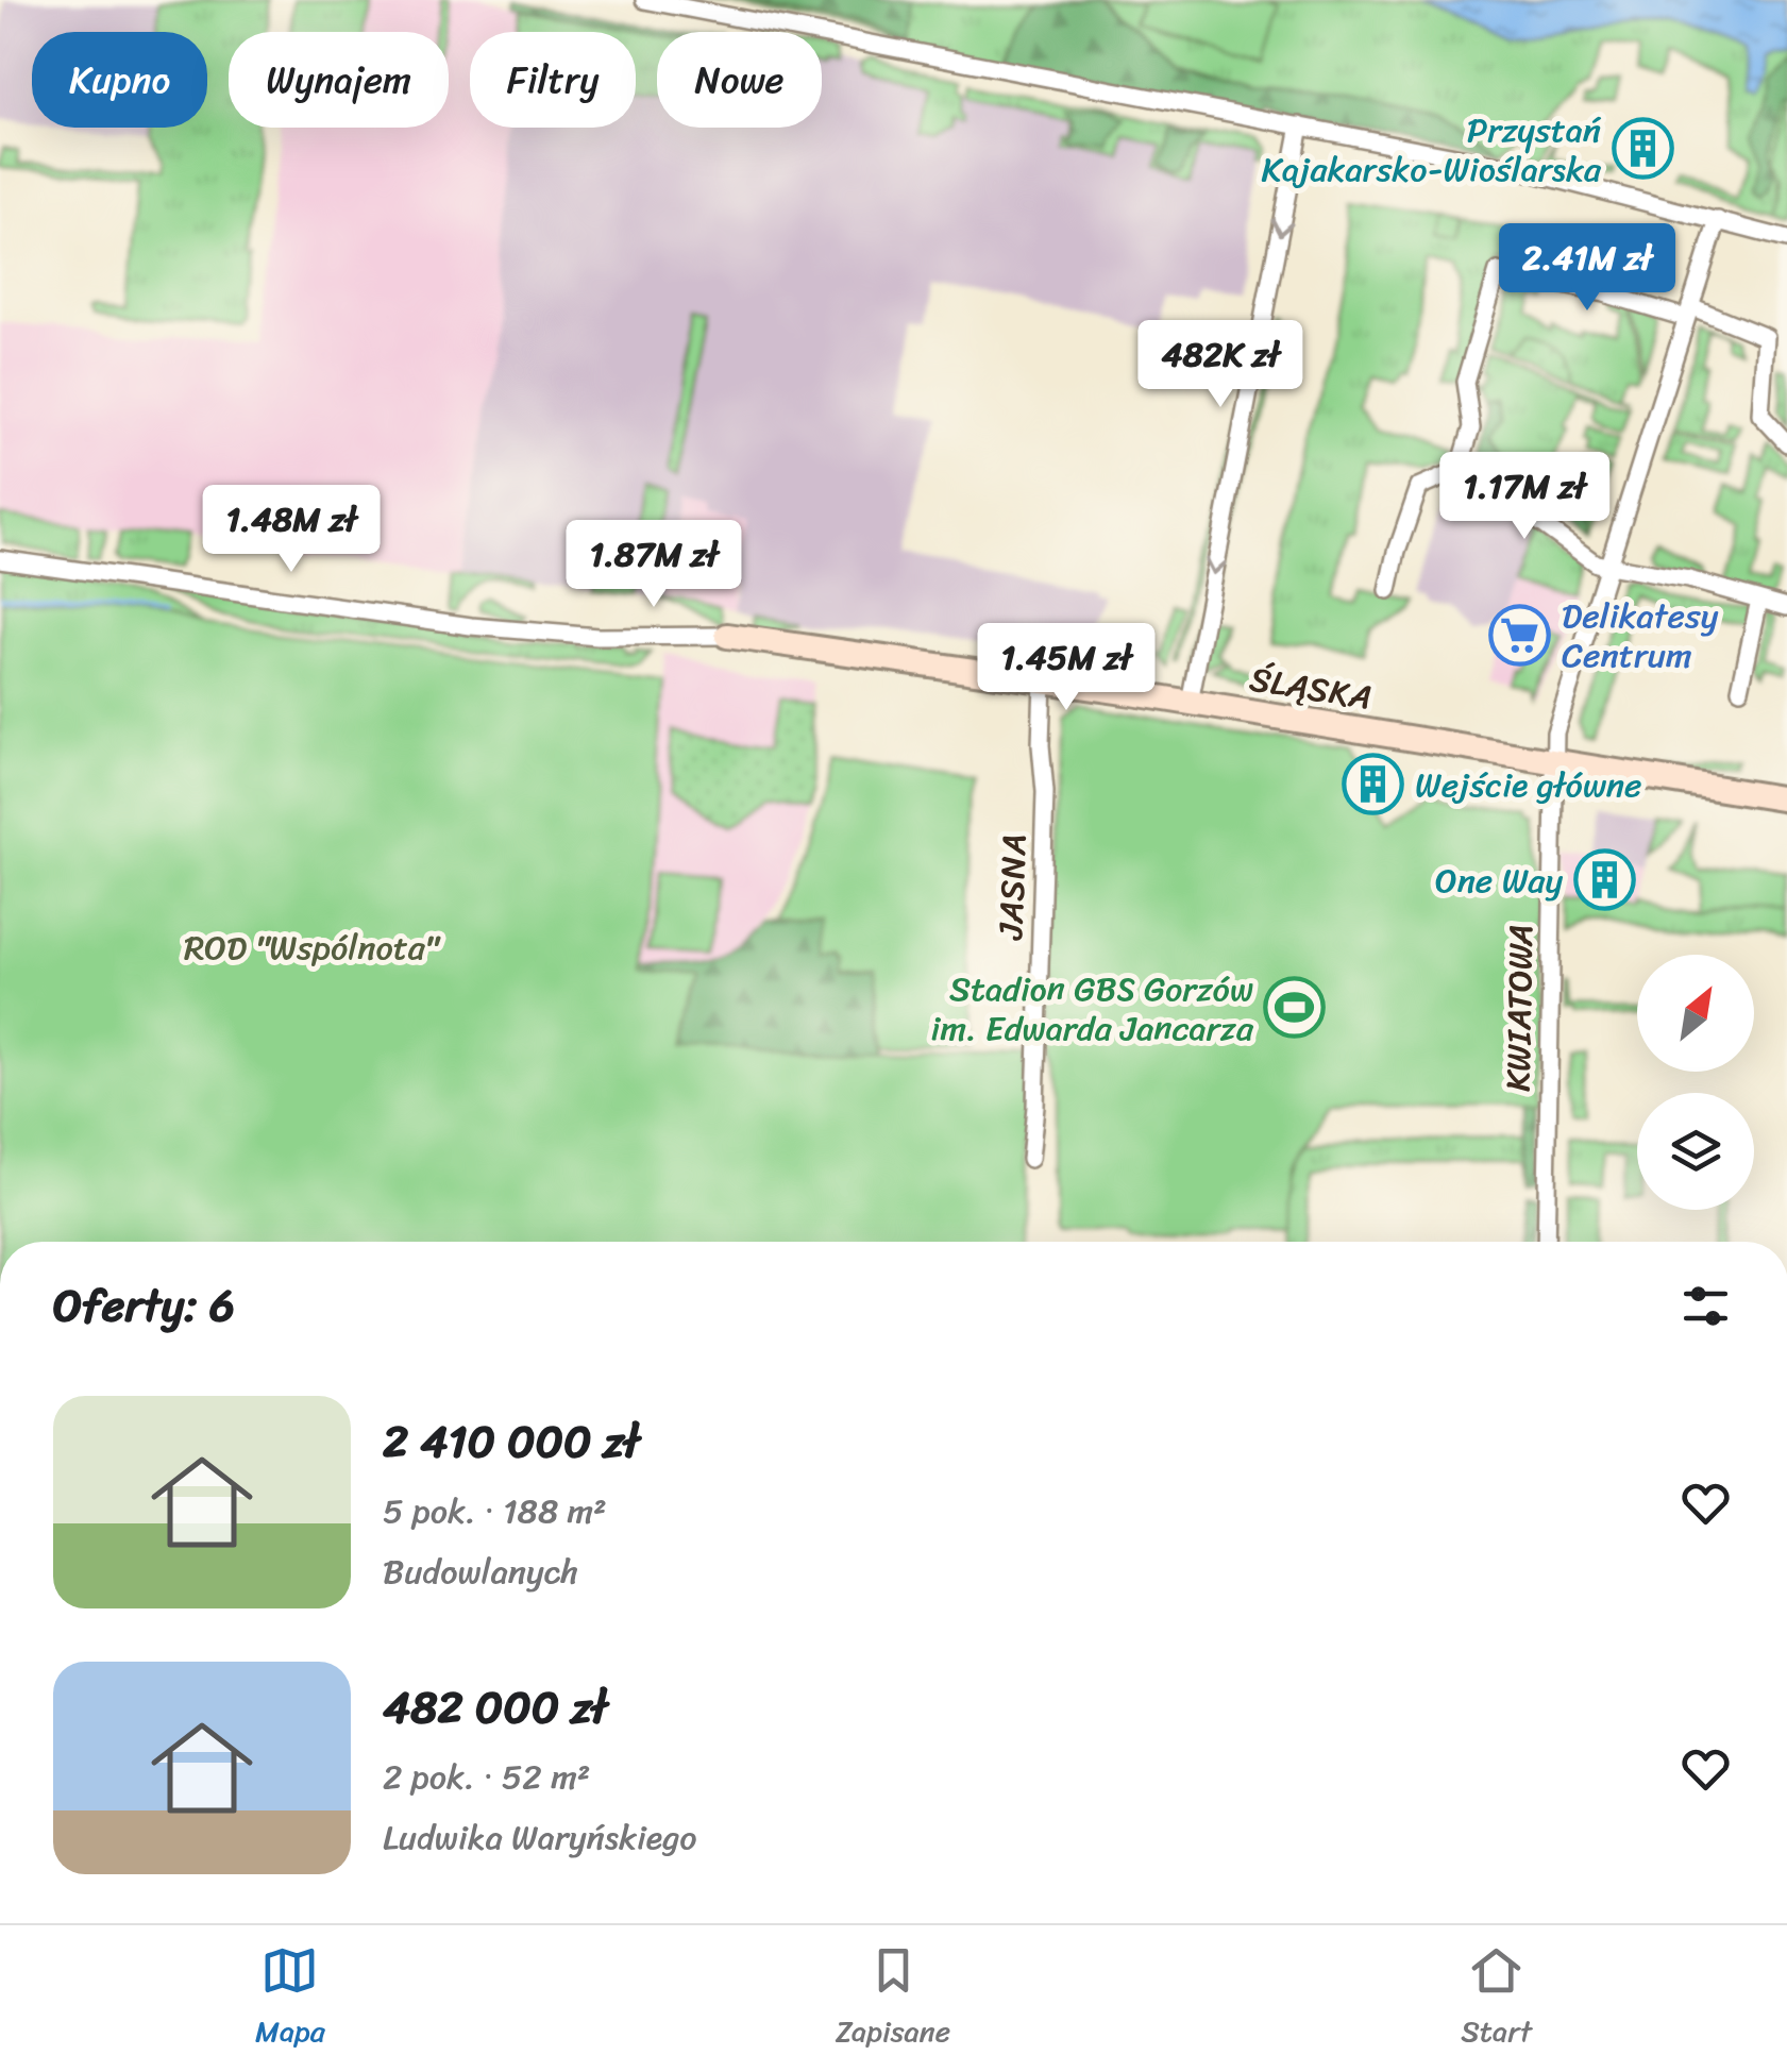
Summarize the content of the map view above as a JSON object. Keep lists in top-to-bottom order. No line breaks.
{"streets":{"street":["ŚLĄSKA","JASNA","KWIATOWA"]},"crossings":[["ŚLĄSKA","JASNA"],["ŚLĄSKA","KWIATOWA"]],"parks":["ROD \"Wspólnota\""],"places":{"building":["Przystań Kajakarsko-Wioślarska","Wejście główne","One Way"],"supermarket":["Delikatesy Centrum"],"sports":["Stadion GBS Gorzów im. Edwarda Jancarza"]},"north":"top right","page":{"chip":["Kupno","Wynajem","Filtry","Nowe"],"price":["2.41M zł","482K zł","1.17M zł","1.48M zł","1.87M zł","1.45M zł"],"heading":"Oferty: 6","list":[{"name":"2 410 000 zł","note":"5 pok. · 188 m² · Budowlanych"},{"name":"482 000 zł","note":"2 pok. · 52 m² · Ludwika Waryńskiego"}],"tabs":["Mapa","Zapisane","Start"]}}
